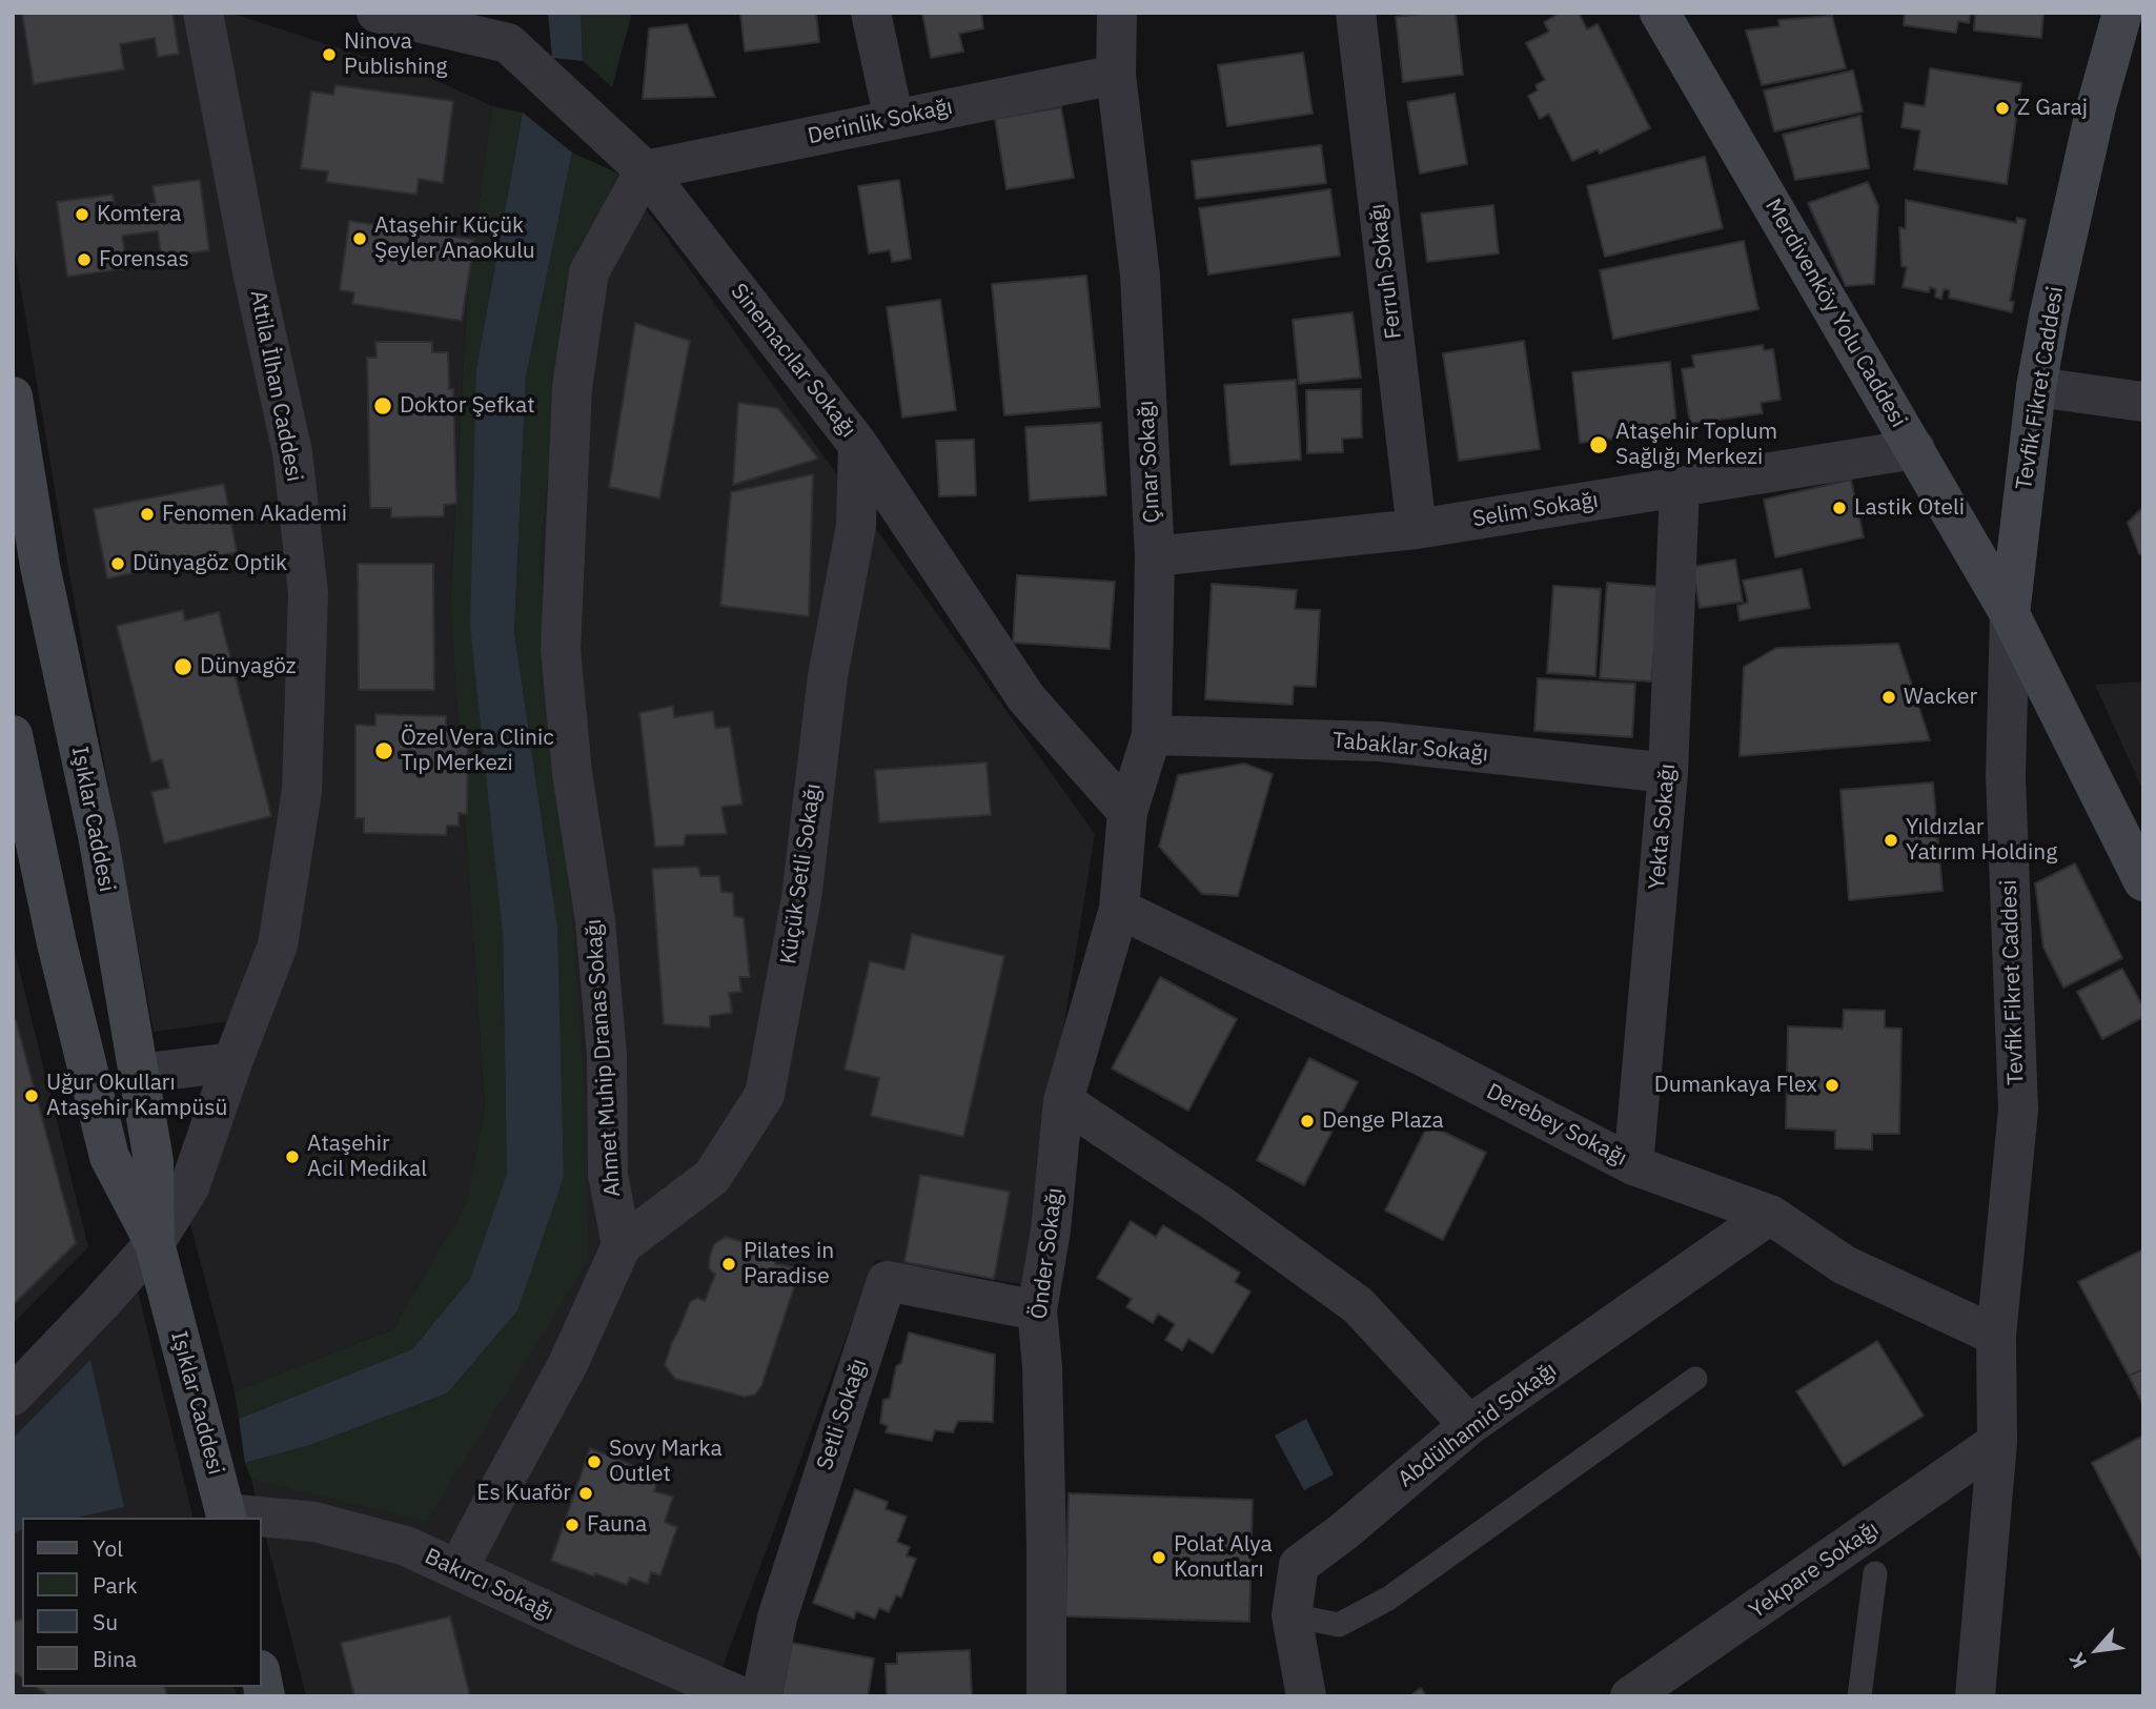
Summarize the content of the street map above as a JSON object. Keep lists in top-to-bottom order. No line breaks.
{"streets":{"street":["Derinlik Sokağı","Ferruh Sokağı","Merdivenköy Yolu Caddesi","Sinemacılar Sokağı","Attila İlhan Caddesi","Tevfik Fikret Caddesi","Çınar Sokağı","Selim Sokağı","Tabaklar Sokağı","Işıklar Caddesi","Yekta Sokağı","Küçük Setli Sokağı","Ahmet Muhip Dranas Sokağı","Derebey Sokağı","Önder Sokağı","Setli Sokağı","Abdülhamid Sokağı","Yekpare Sokağı","Bakırcı Sokağı"]},"crossings":[["Derinlik Sokağı","Sinemacılar Sokağı"],["Derinlik Sokağı","Çınar Sokağı"],["Derinlik Sokağı","Ahmet Muhip Dranas Sokağı"],["Ferruh Sokağı","Selim Sokağı"],["Merdivenköy Yolu Caddesi","Tevfik Fikret Caddesi"],["Merdivenköy Yolu Caddesi","Selim Sokağı"],["Sinemacılar Sokağı","Çınar Sokağı"],["Sinemacılar Sokağı","Küçük Setli Sokağı"],["Sinemacılar Sokağı","Ahmet Muhip Dranas Sokağı"],["Attila İlhan Caddesi","Işıklar Caddesi"],["Tevfik Fikret Caddesi","Derebey Sokağı"],["Tevfik Fikret Caddesi","Yekpare Sokağı"],["Çınar Sokağı","Selim Sokağı"],["Çınar Sokağı","Tabaklar Sokağı"],["Çınar Sokağı","Derebey Sokağı"],["Çınar Sokağı","Önder Sokağı"],["Selim Sokağı","Yekta Sokağı"],["Tabaklar Sokağı","Yekta Sokağı"],["Yekta Sokağı","Derebey Sokağı"],["Küçük Setli Sokağı","Ahmet Muhip Dranas Sokağı"],["Derebey Sokağı","Önder Sokağı"],["Derebey Sokağı","Abdülhamid Sokağı"],["Önder Sokağı","Setli Sokağı"]],"places":["Ninova Publishing","Z Garaj","Komtera","Ataşehir Küçük Şeyler Anaokulu","Forensas","Doktor Şefkat","Ataşehir Toplum Sağlığı Merkezi","Lastik Oteli","Fenomen Akademi","Dünyagöz Optik","Dünyagöz","Wacker","Özel Vera Clinic Tıp Merkezi","Yıldızlar Yatırım Holding","Dumankaya Flex","Uğur Okulları Ataşehir Kampüsü","Denge Plaza","Ataşehir Acil Medikal","Pilates in Paradise","Sovy Marka Outlet","Es Kuaför","Fauna","Polat Alya Konutları"],"legend":["Yol","Park","Su","Bina"],"north":"bottom left"}
